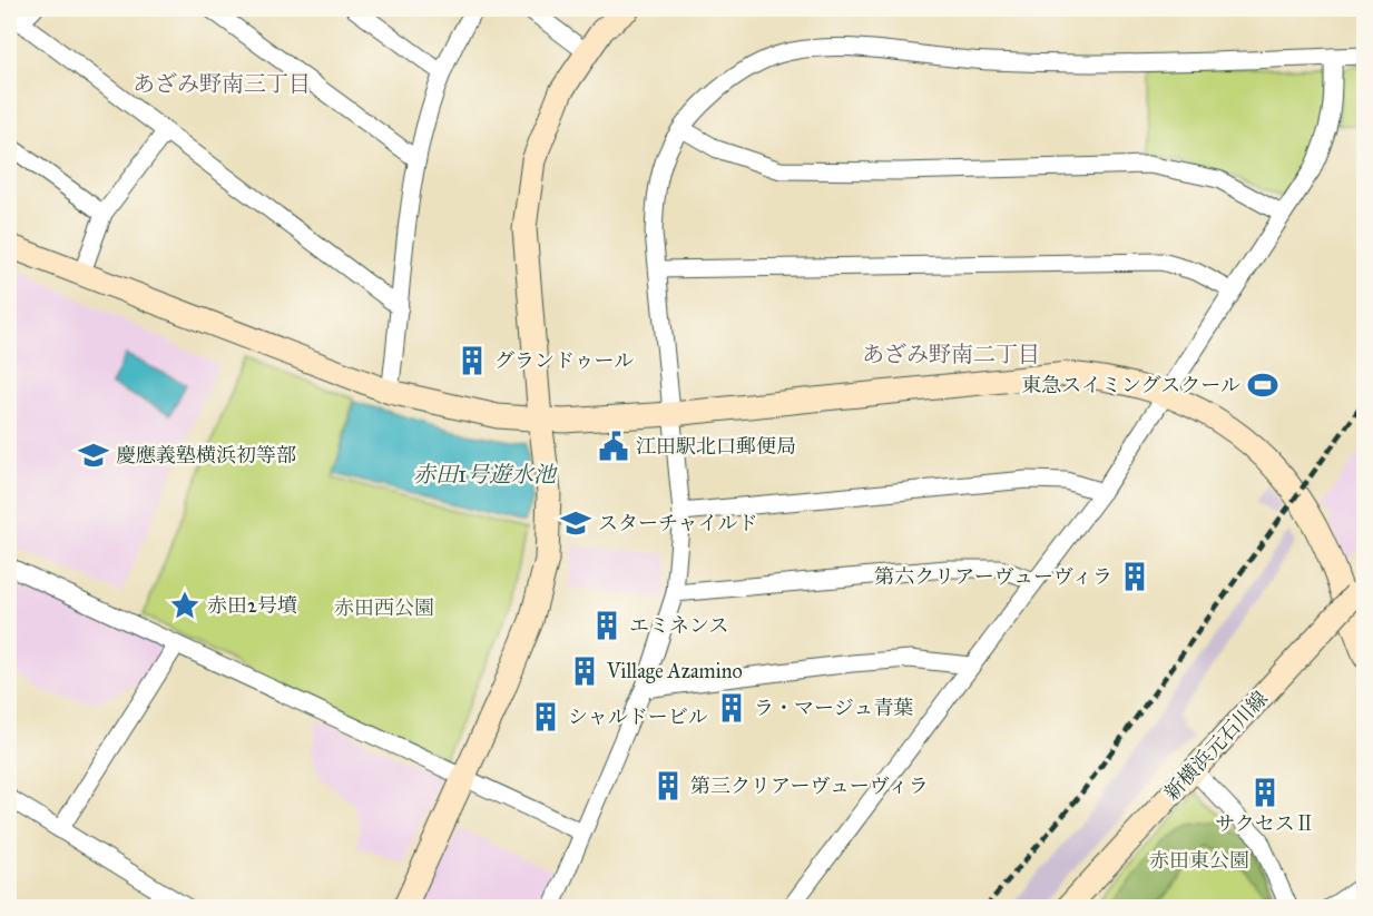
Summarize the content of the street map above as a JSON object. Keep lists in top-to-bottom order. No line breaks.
{"streets":{"street":["新横浜元石川線"]},"districts":["あざみ野南三丁目","あざみ野南二丁目"],"water":["赤田1号遊水池"],"parks":["赤田西公園","赤田東公園"],"places":{"building":["グランドゥール","第六クリアーヴューヴィラ","エミネンス","Village Azamino","ラ・マージュ青葉","シャルドービル","第三クリアーヴューヴィラ","サクセスⅡ"],"sports":["東急スイミングスクール"],"public building":["江田駅北口郵便局"],"school or university":["慶應義塾横浜初等部","スターチャイルド"],"place":["赤田2号墳"]}}
